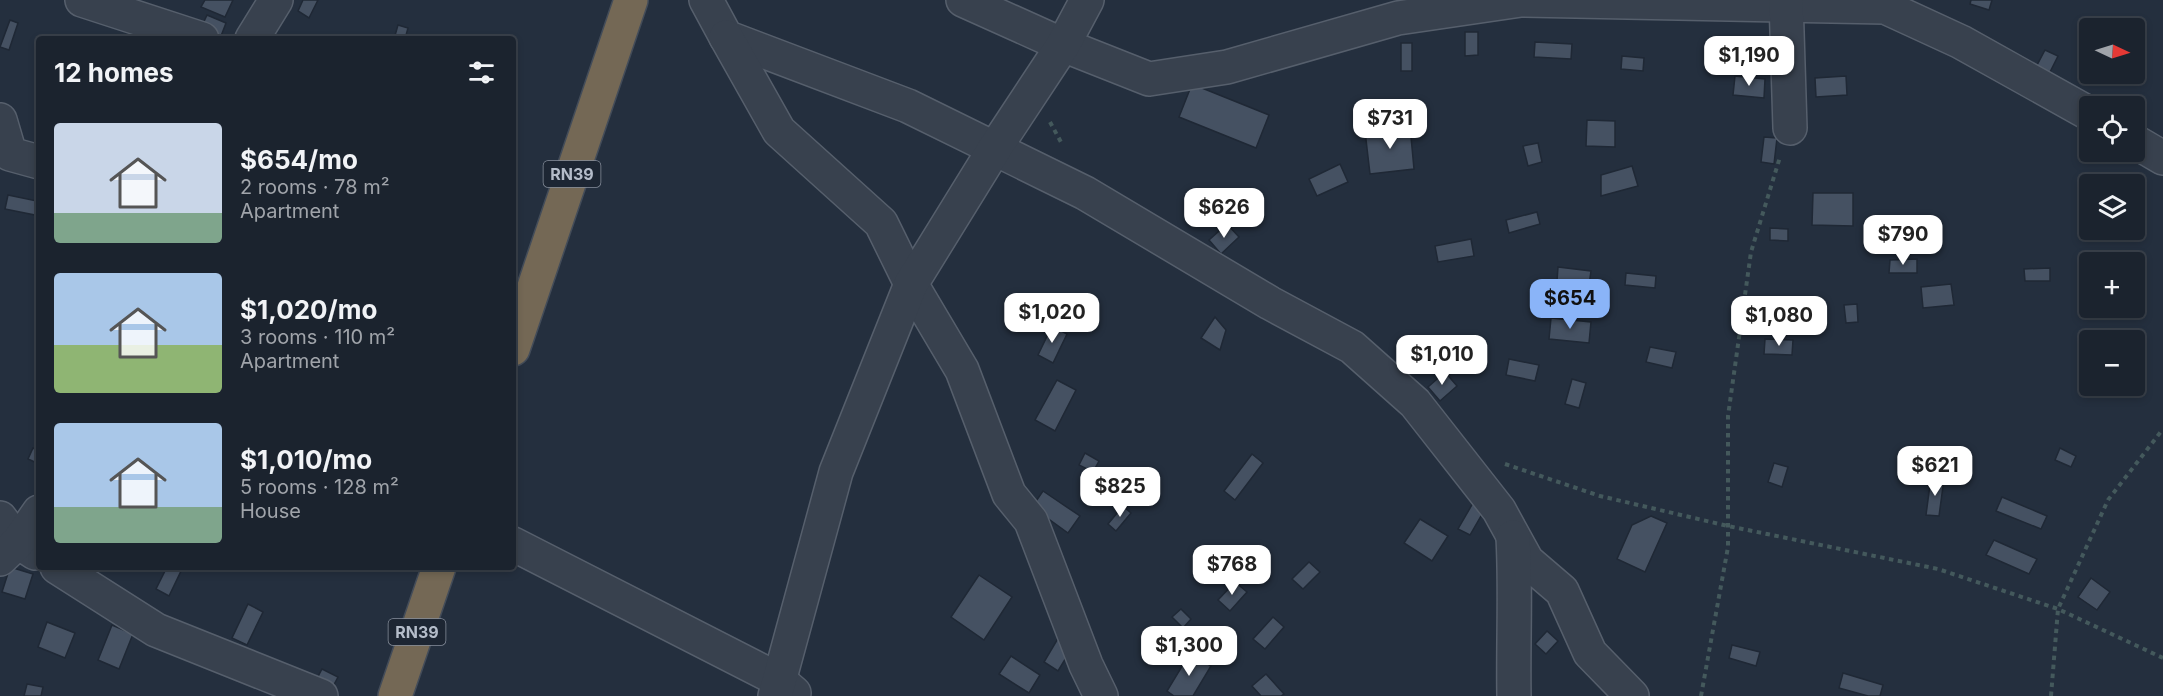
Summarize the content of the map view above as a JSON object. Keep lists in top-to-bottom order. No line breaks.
{"streets":{"highway":["RN39"]},"north":"right","page":{"map_buttons":["+","−"],"price":["$1,190","$731","$626","$790","$654","$1,020","$1,080","$1,010","$621","$825","$768","$1,300"],"heading":"12 homes","list":[{"name":"$654/mo","note":"2 rooms · 78 m² · Apartment"},{"name":"$1,020/mo","note":"3 rooms · 110 m² · Apartment"},{"name":"$1,010/mo","note":"5 rooms · 128 m² · House"}]}}
